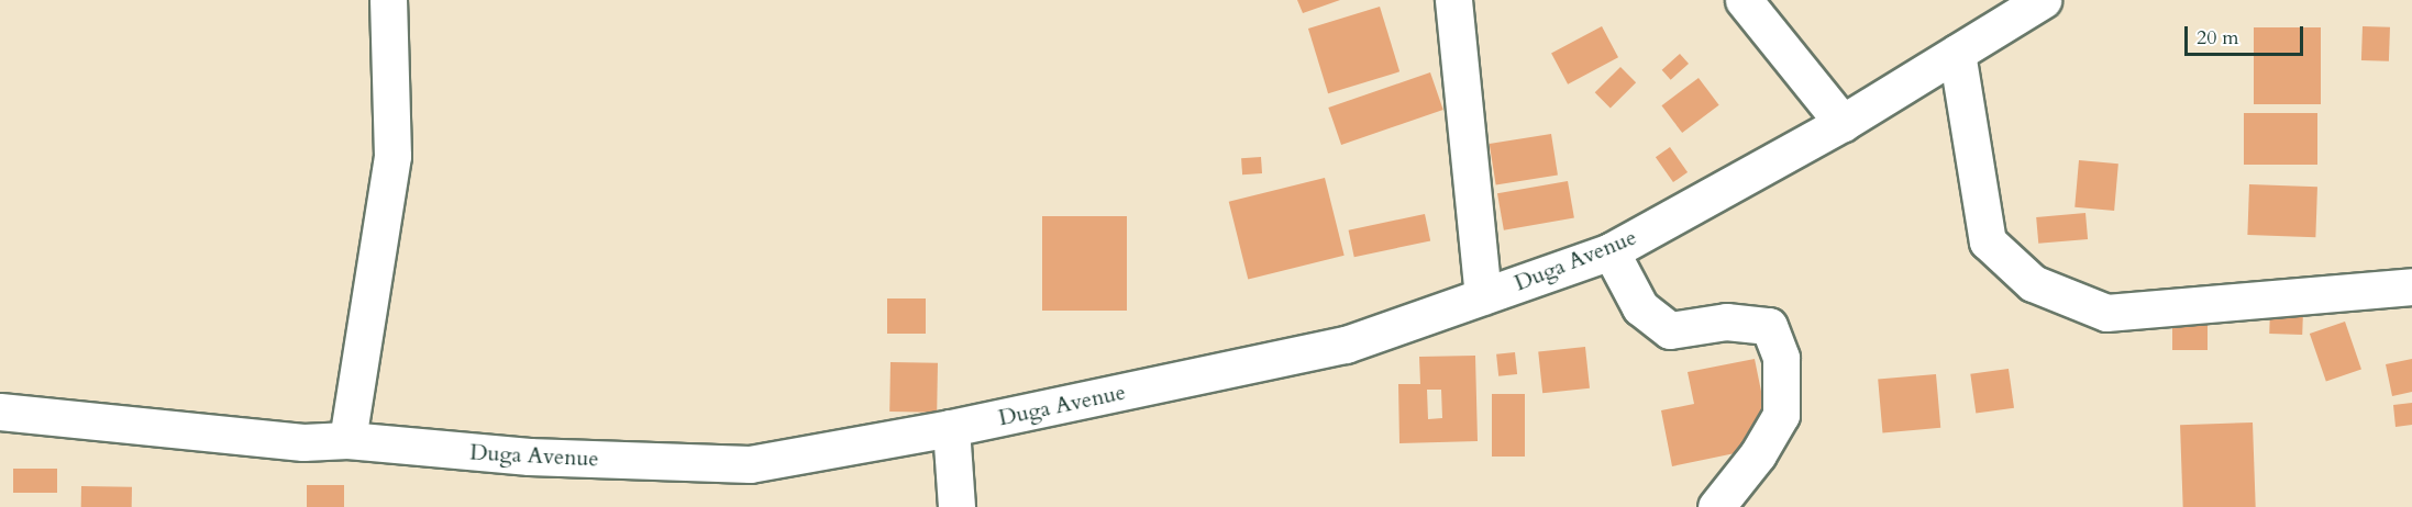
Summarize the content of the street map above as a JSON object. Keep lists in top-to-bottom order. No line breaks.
{"streets":{"street":["Duga Avenue"]},"scale_bar":"20 m"}
